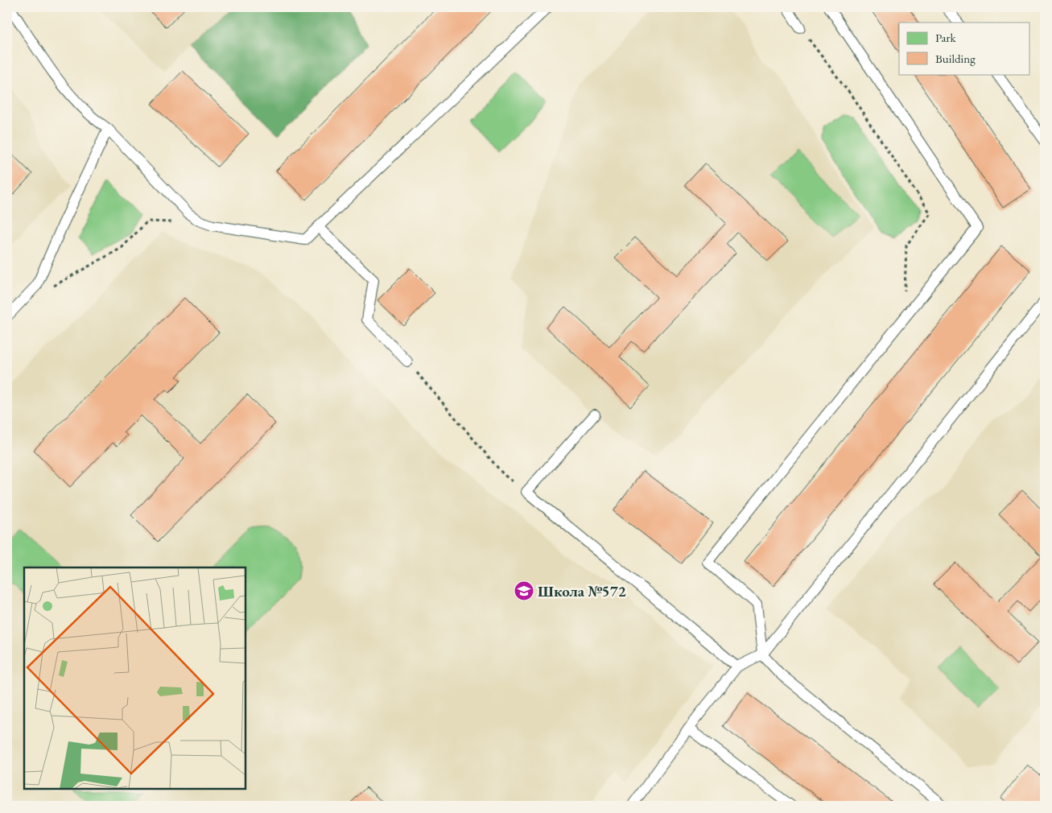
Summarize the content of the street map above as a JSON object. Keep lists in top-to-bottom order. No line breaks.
{"places":{"school or university":["Школа №572"]},"legend":["Park","Building"]}
